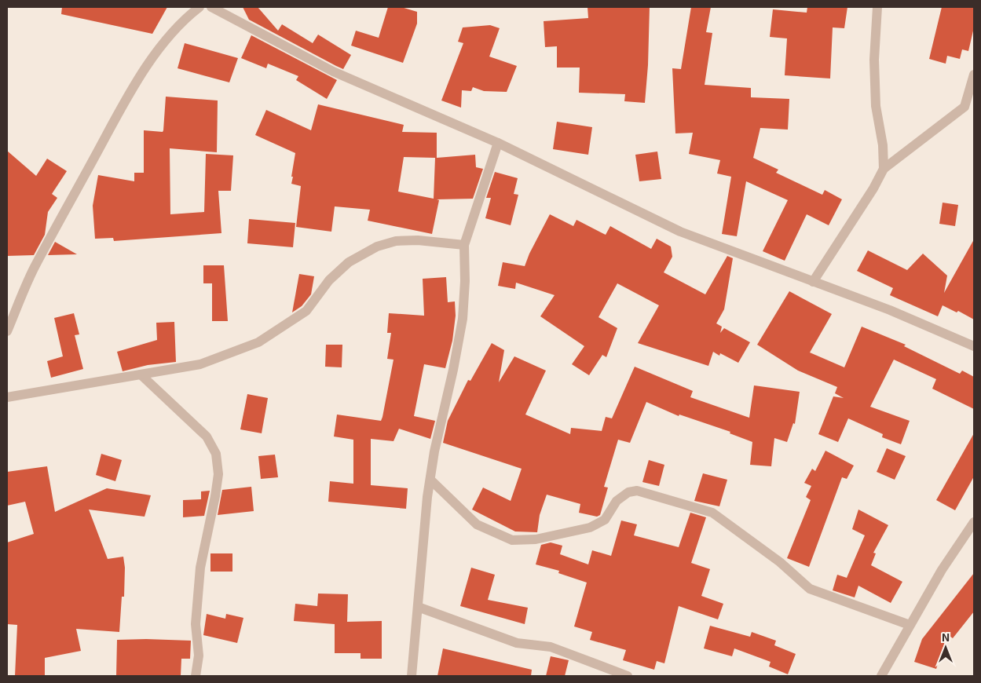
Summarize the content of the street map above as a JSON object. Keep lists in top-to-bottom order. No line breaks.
{"north":"top"}
